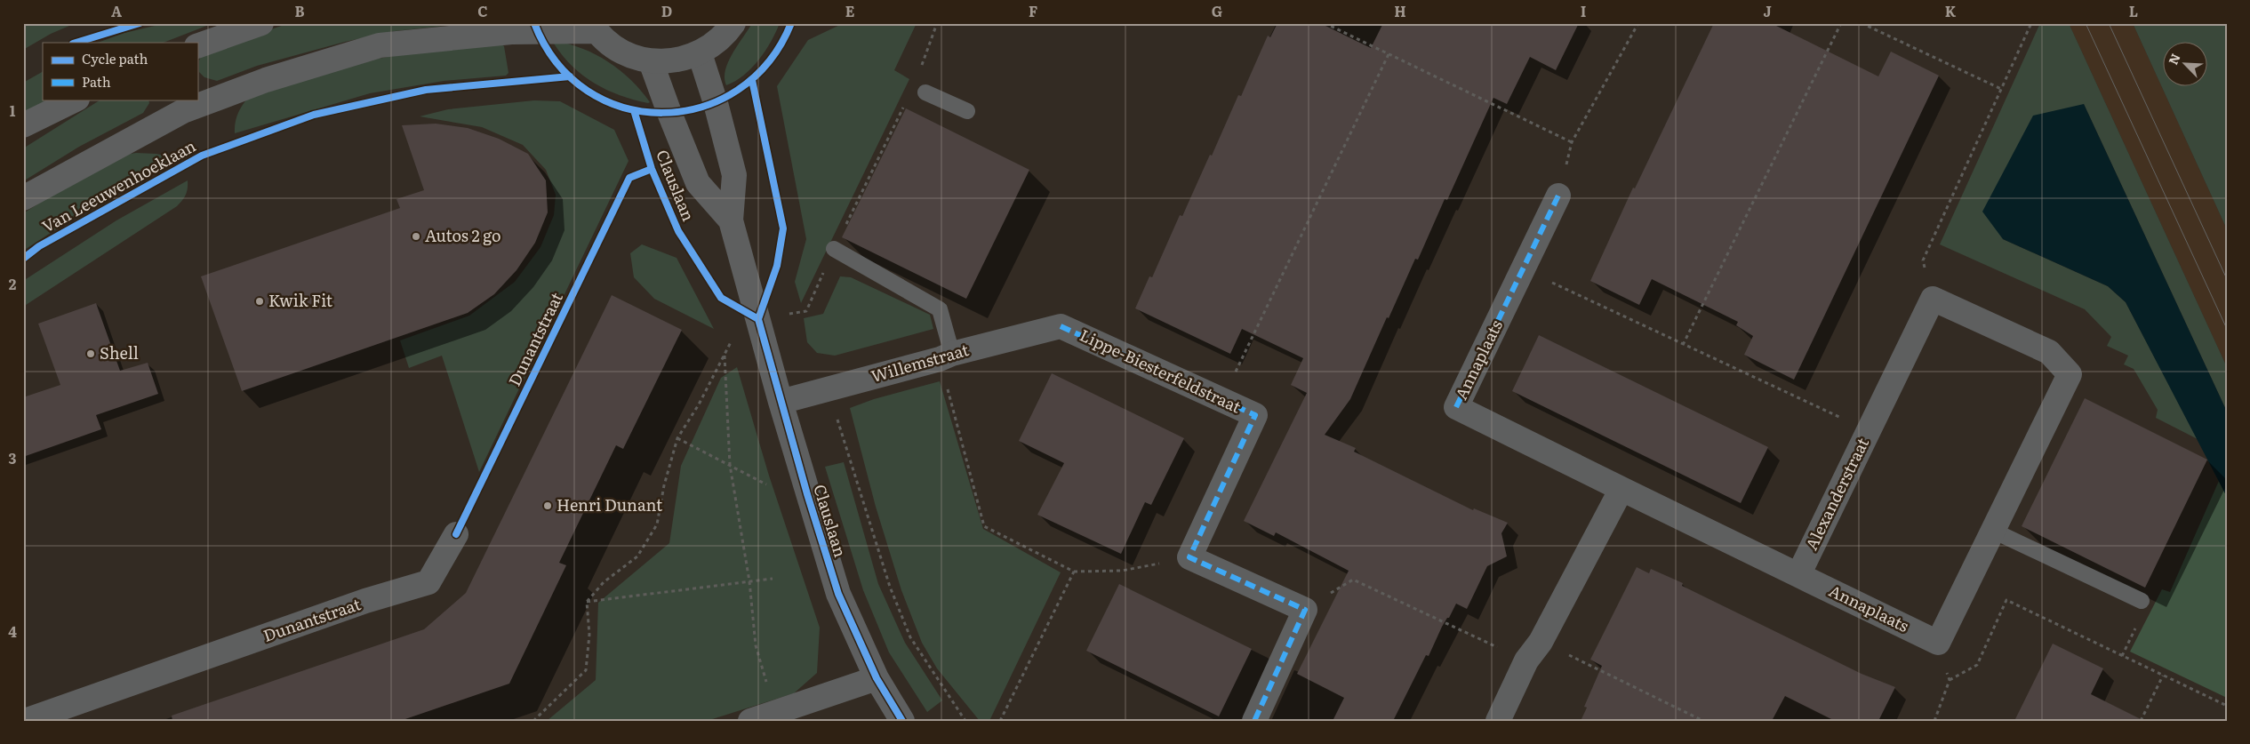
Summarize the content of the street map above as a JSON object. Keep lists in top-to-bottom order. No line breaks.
{"streets":{"street":["Clauslaan","Dunantstraat","Annaplaats","Willemstraat","Lippe-Biesterfeldstraat","Alexanderstraat"],"cycle path":["Van Leeuwenhoeklaan"]},"crossings":[["Clauslaan","Willemstraat"],["Annaplaats","Alexanderstraat"],["Willemstraat","Lippe-Biesterfeldstraat"]],"places":["Autos 2 go","Kwik Fit","Shell","Henri Dunant"],"legend":["Cycle path","Path"],"north":"top left","grid":{"columns":["A","B","C","D","E","F","G","H","I","J","K","L"],"rows":["1","2","3","4"]}}
